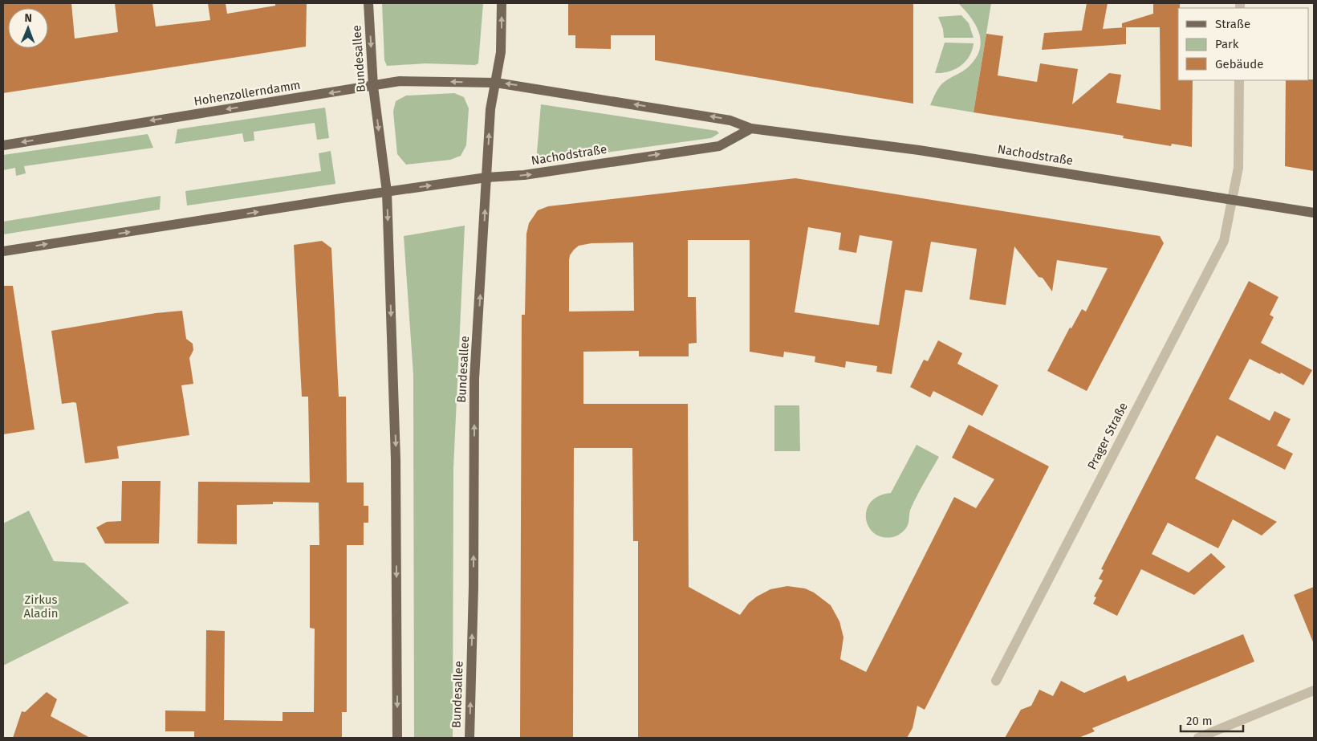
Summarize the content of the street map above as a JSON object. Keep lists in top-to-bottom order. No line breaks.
{"streets":{"main road":["Bundesallee","Hohenzollerndamm","Nachodstraße"],"street":["Prager Straße"]},"crossings":[["Bundesallee","Hohenzollerndamm"],["Bundesallee","Nachodstraße"],["Hohenzollerndamm","Nachodstraße"],["Nachodstraße","Prager Straße"]],"one_way":["Hohenzollerndamm"],"parks":["Zirkus Aladin"],"legend":["Straße","Park","Gebäude"],"scale_bar":"20 m","north":"top"}
